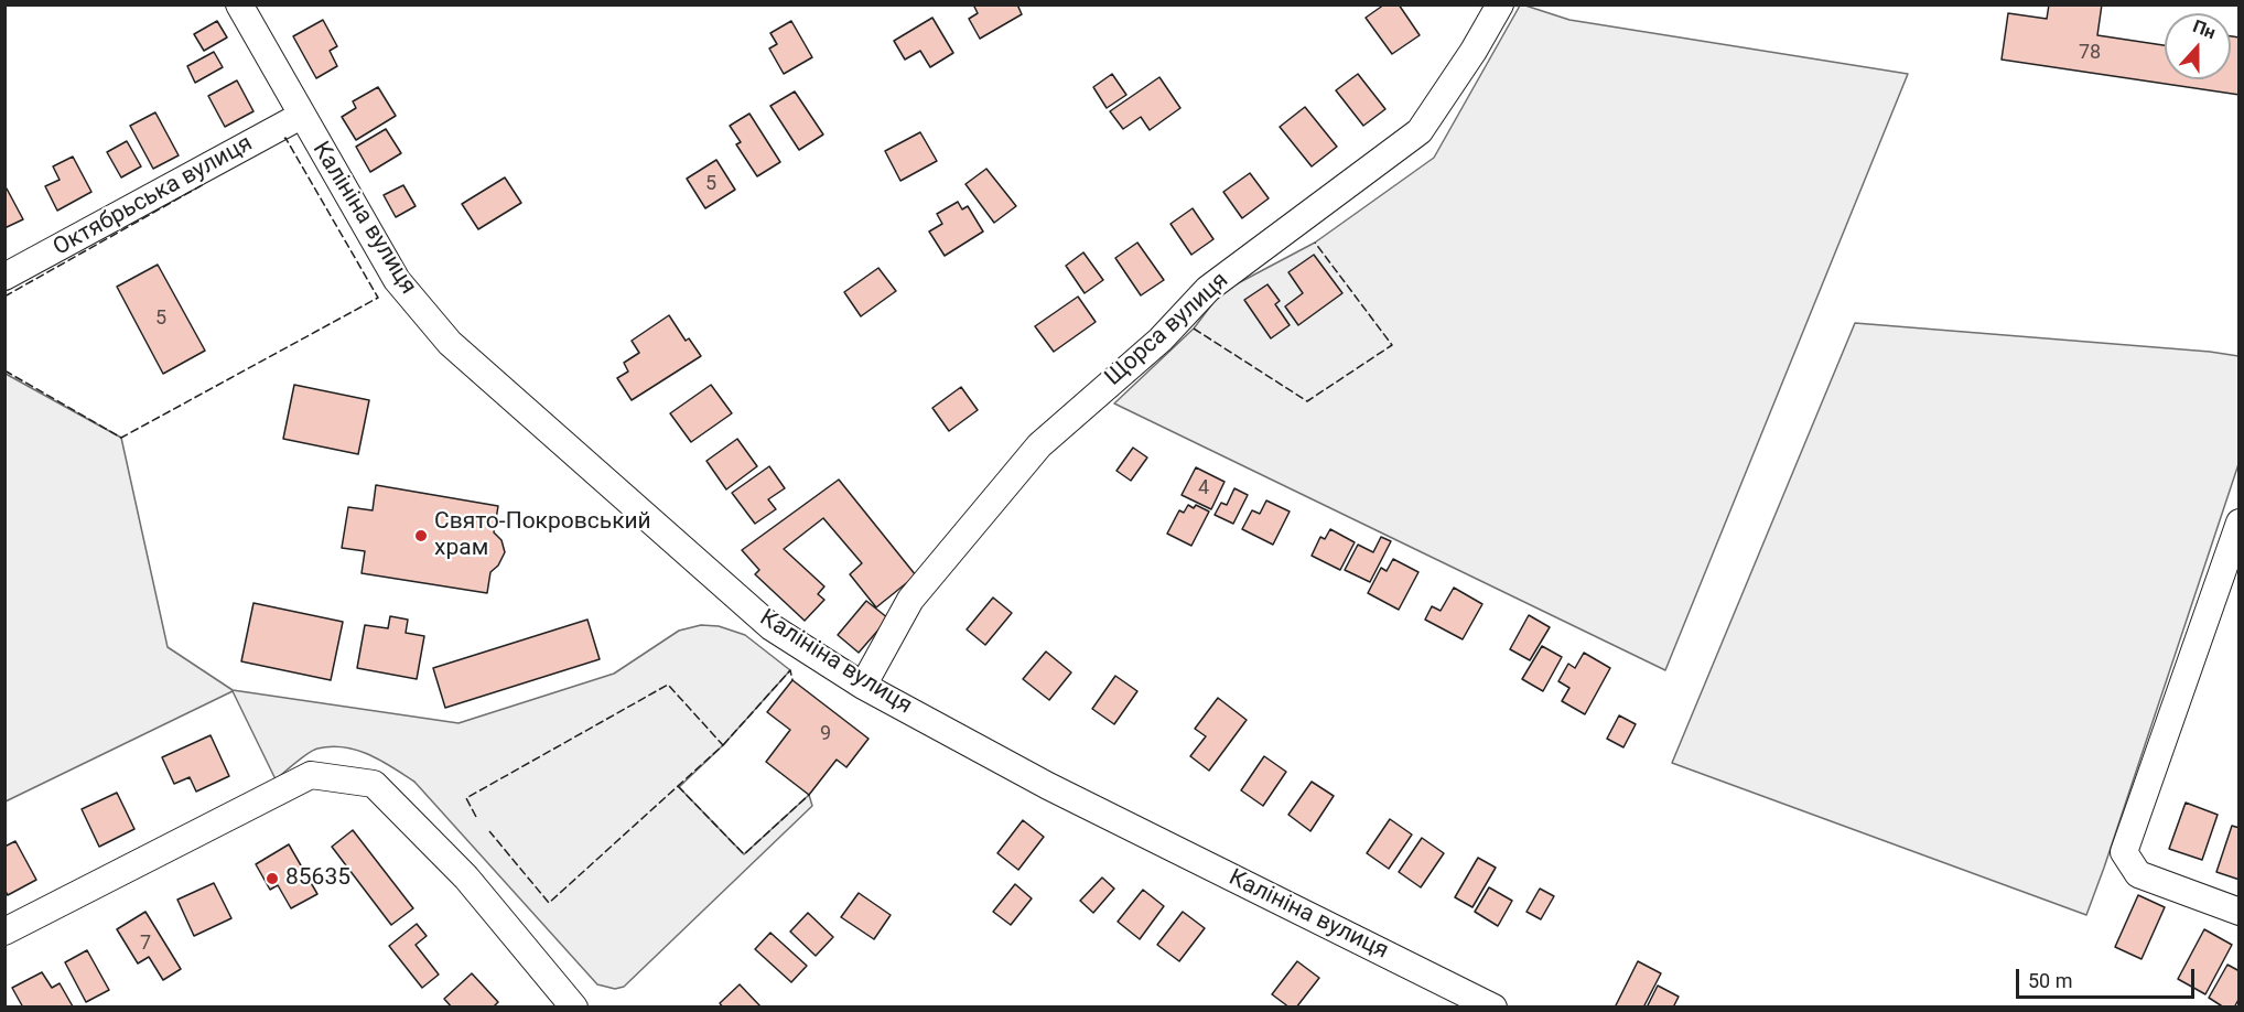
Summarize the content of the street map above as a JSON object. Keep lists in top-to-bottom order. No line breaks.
{"streets":{"street":["Октябрьська вулиця","Калініна вулиця","Щорса вулиця"]},"crossings":[["Октябрьська вулиця","Калініна вулиця"],["Калініна вулиця","Щорса вулиця"]],"places":["Свято-Покровський храм","85635"],"house_numbers":["78","5","5","4","9","7"],"scale_bar":"50 m","north":"top"}
